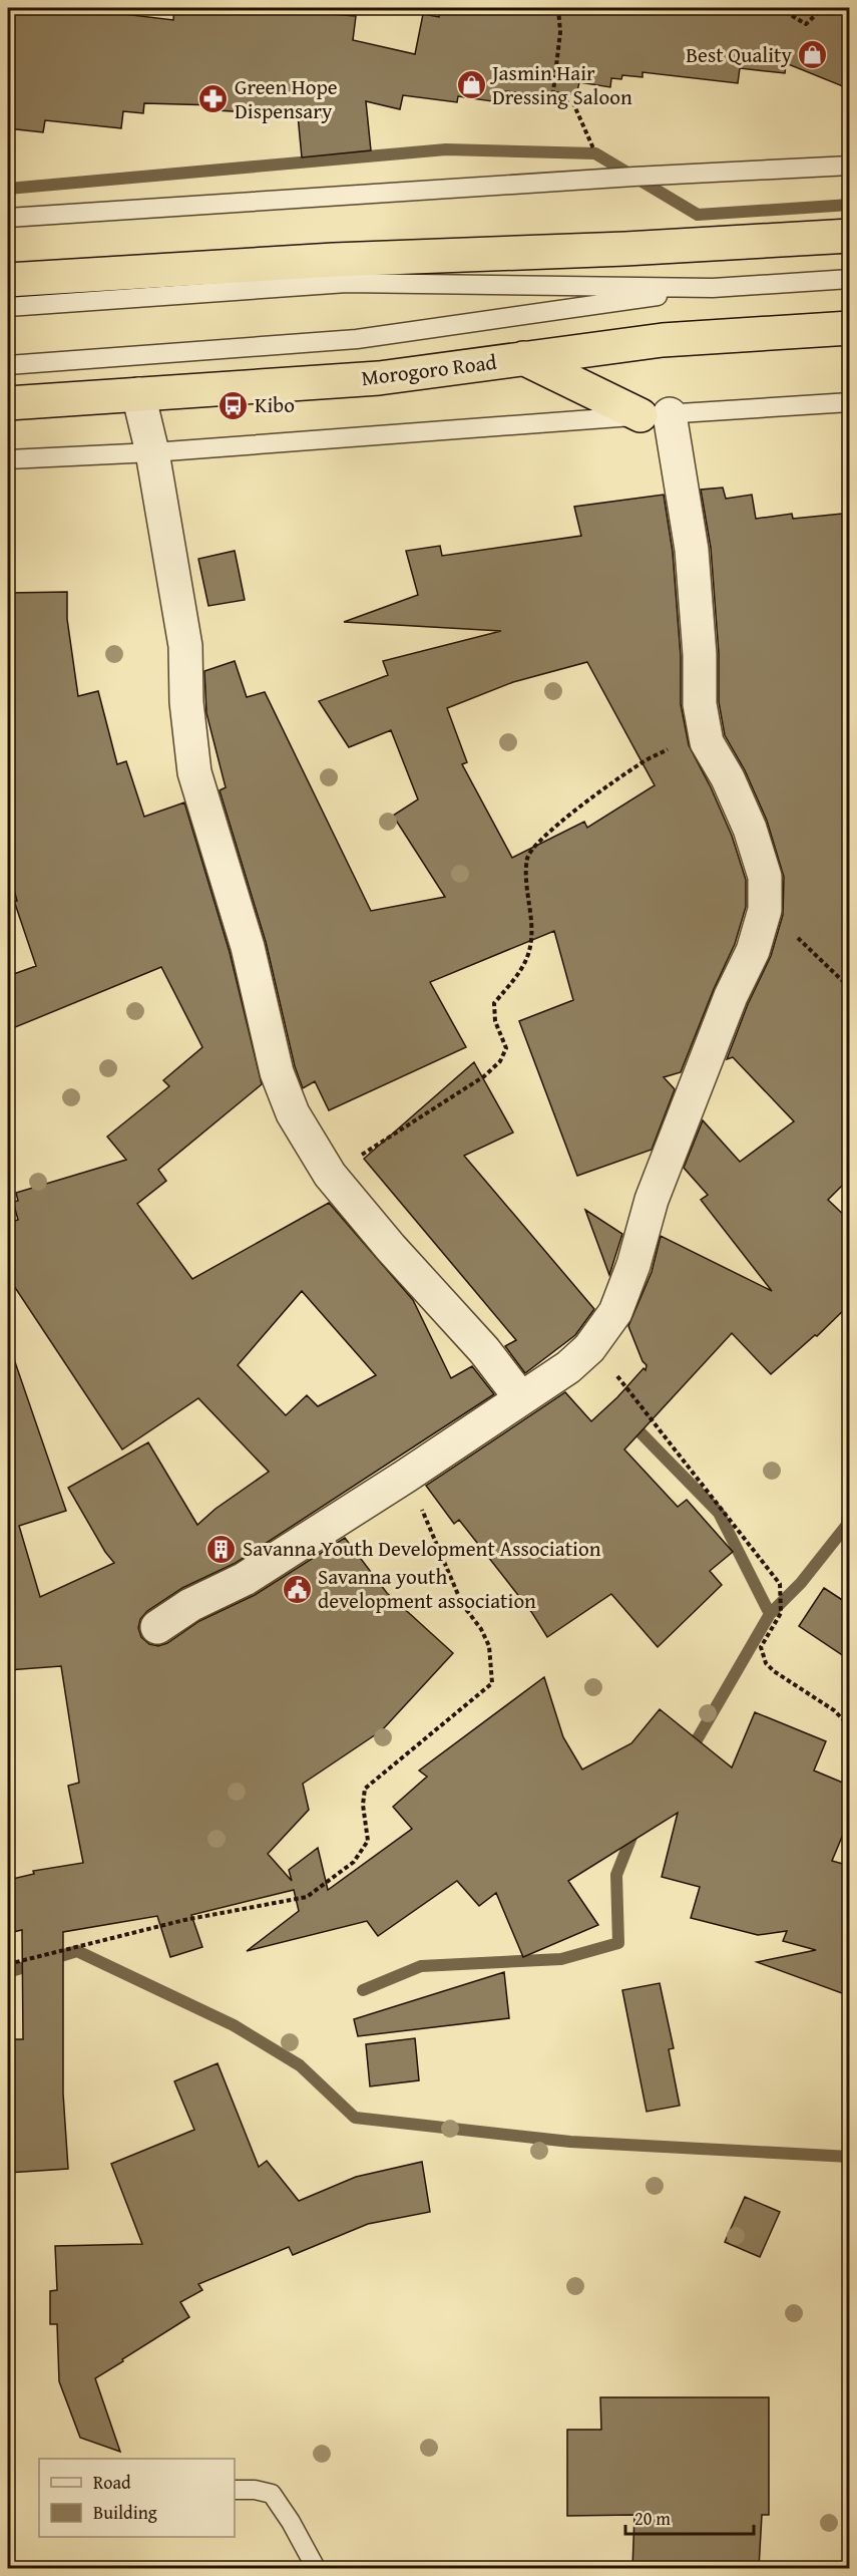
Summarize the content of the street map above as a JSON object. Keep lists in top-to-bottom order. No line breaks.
{"streets":{"highway":["Morogoro Road"]},"places":{"shop":["Best Quality","Jasmin Hair Dressing Saloon"],"pharmacy":["Green Hope Dispensary"],"bus stop":["Kibo"],"building":["Savanna Youth Development Association"],"public building":["Savanna youth development association"]},"legend":["Road","Building"],"scale_bar":"20 m"}
